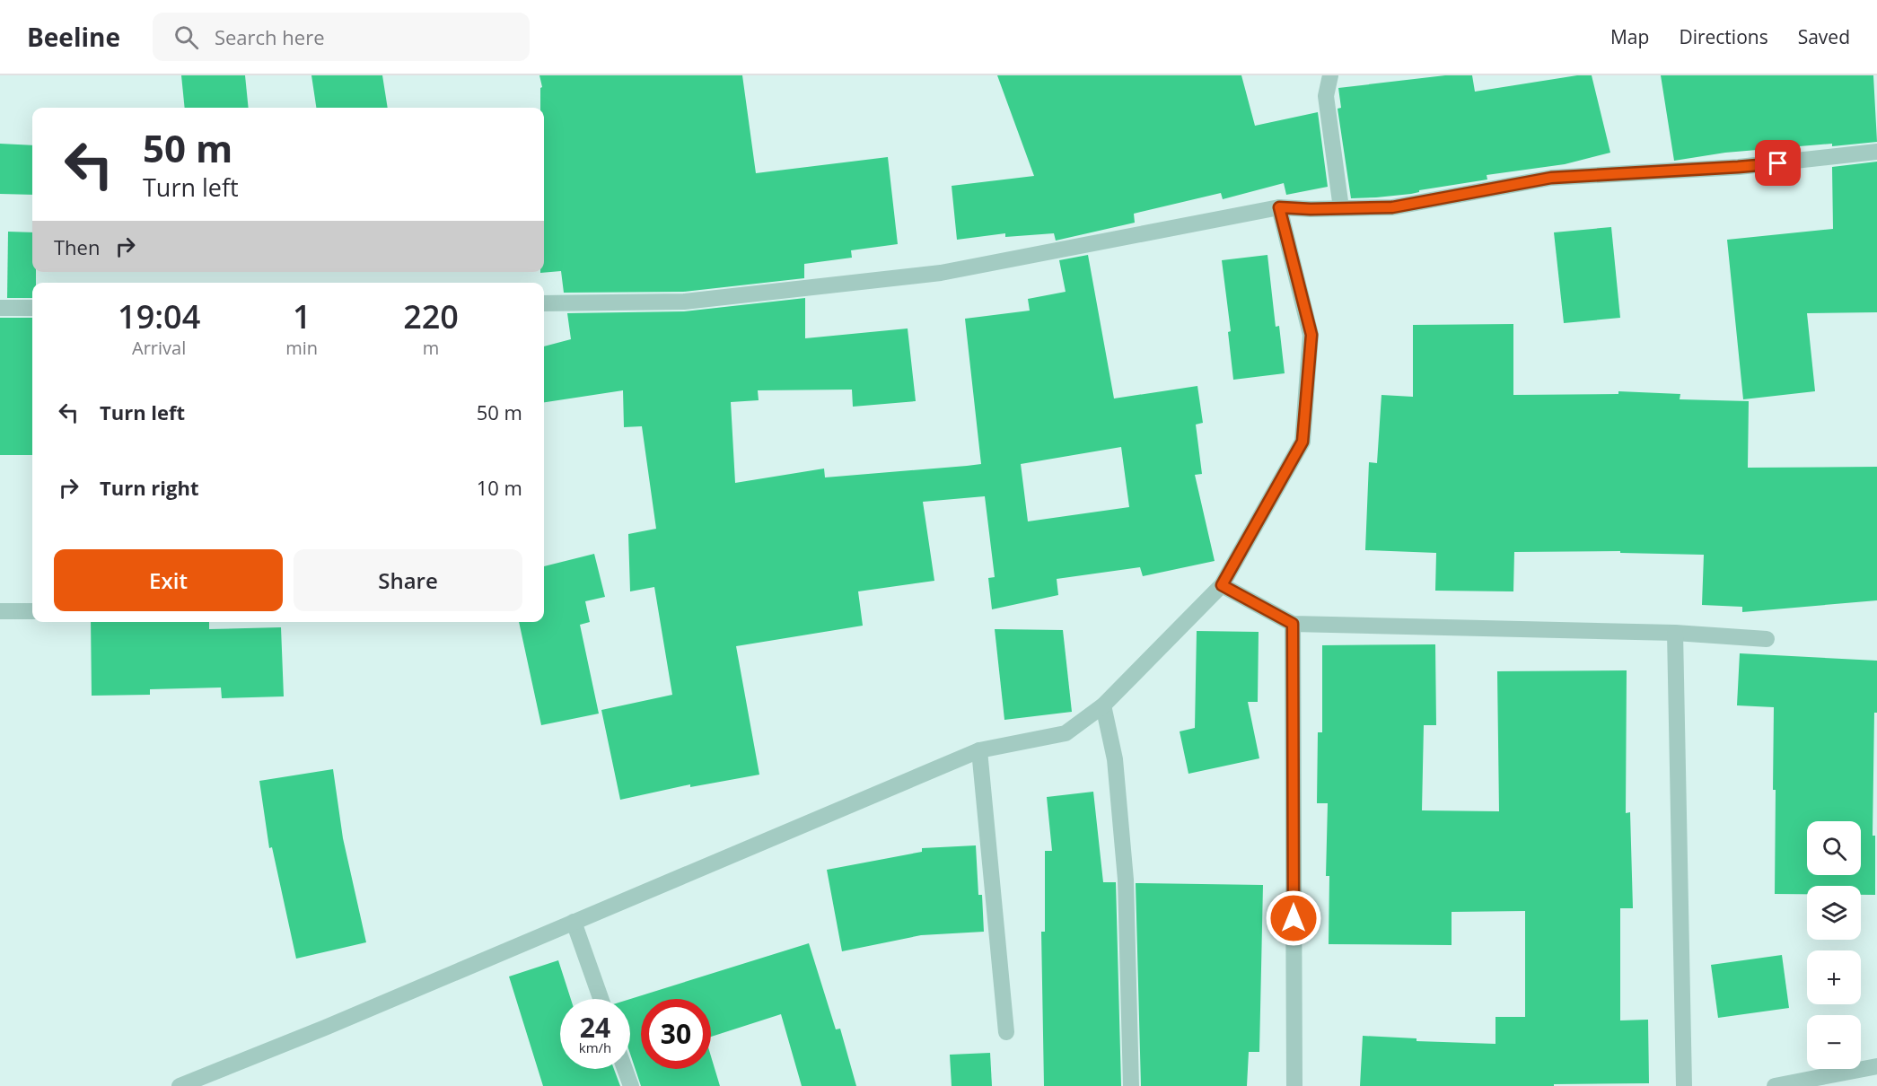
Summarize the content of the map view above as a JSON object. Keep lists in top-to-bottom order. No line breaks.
{"page":{"header":"Beeline","search":"Search here","nav":["Map","Directions","Saved"],"turn":["50 m","Turn left"],"then":"Then","eta":["19:04","Arrival","1","min","220","m"],"list":[{"name":"Turn left","value":"50 m"},{"name":"Turn right","value":"10 m"}],"buttons":["Exit","Share"],"map_buttons":["+","−"],"speed":"24 km/h","limit":"30"}}
